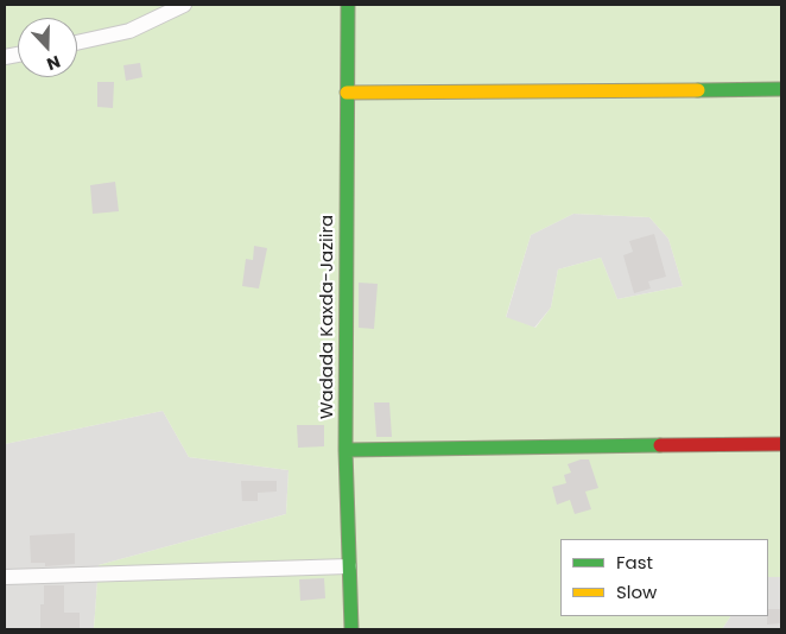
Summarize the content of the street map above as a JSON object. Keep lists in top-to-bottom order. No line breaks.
{"streets":{"street":["Wadada Kaxda-Jaziira"]},"legend":["Fast","Slow"],"north":"bottom"}
